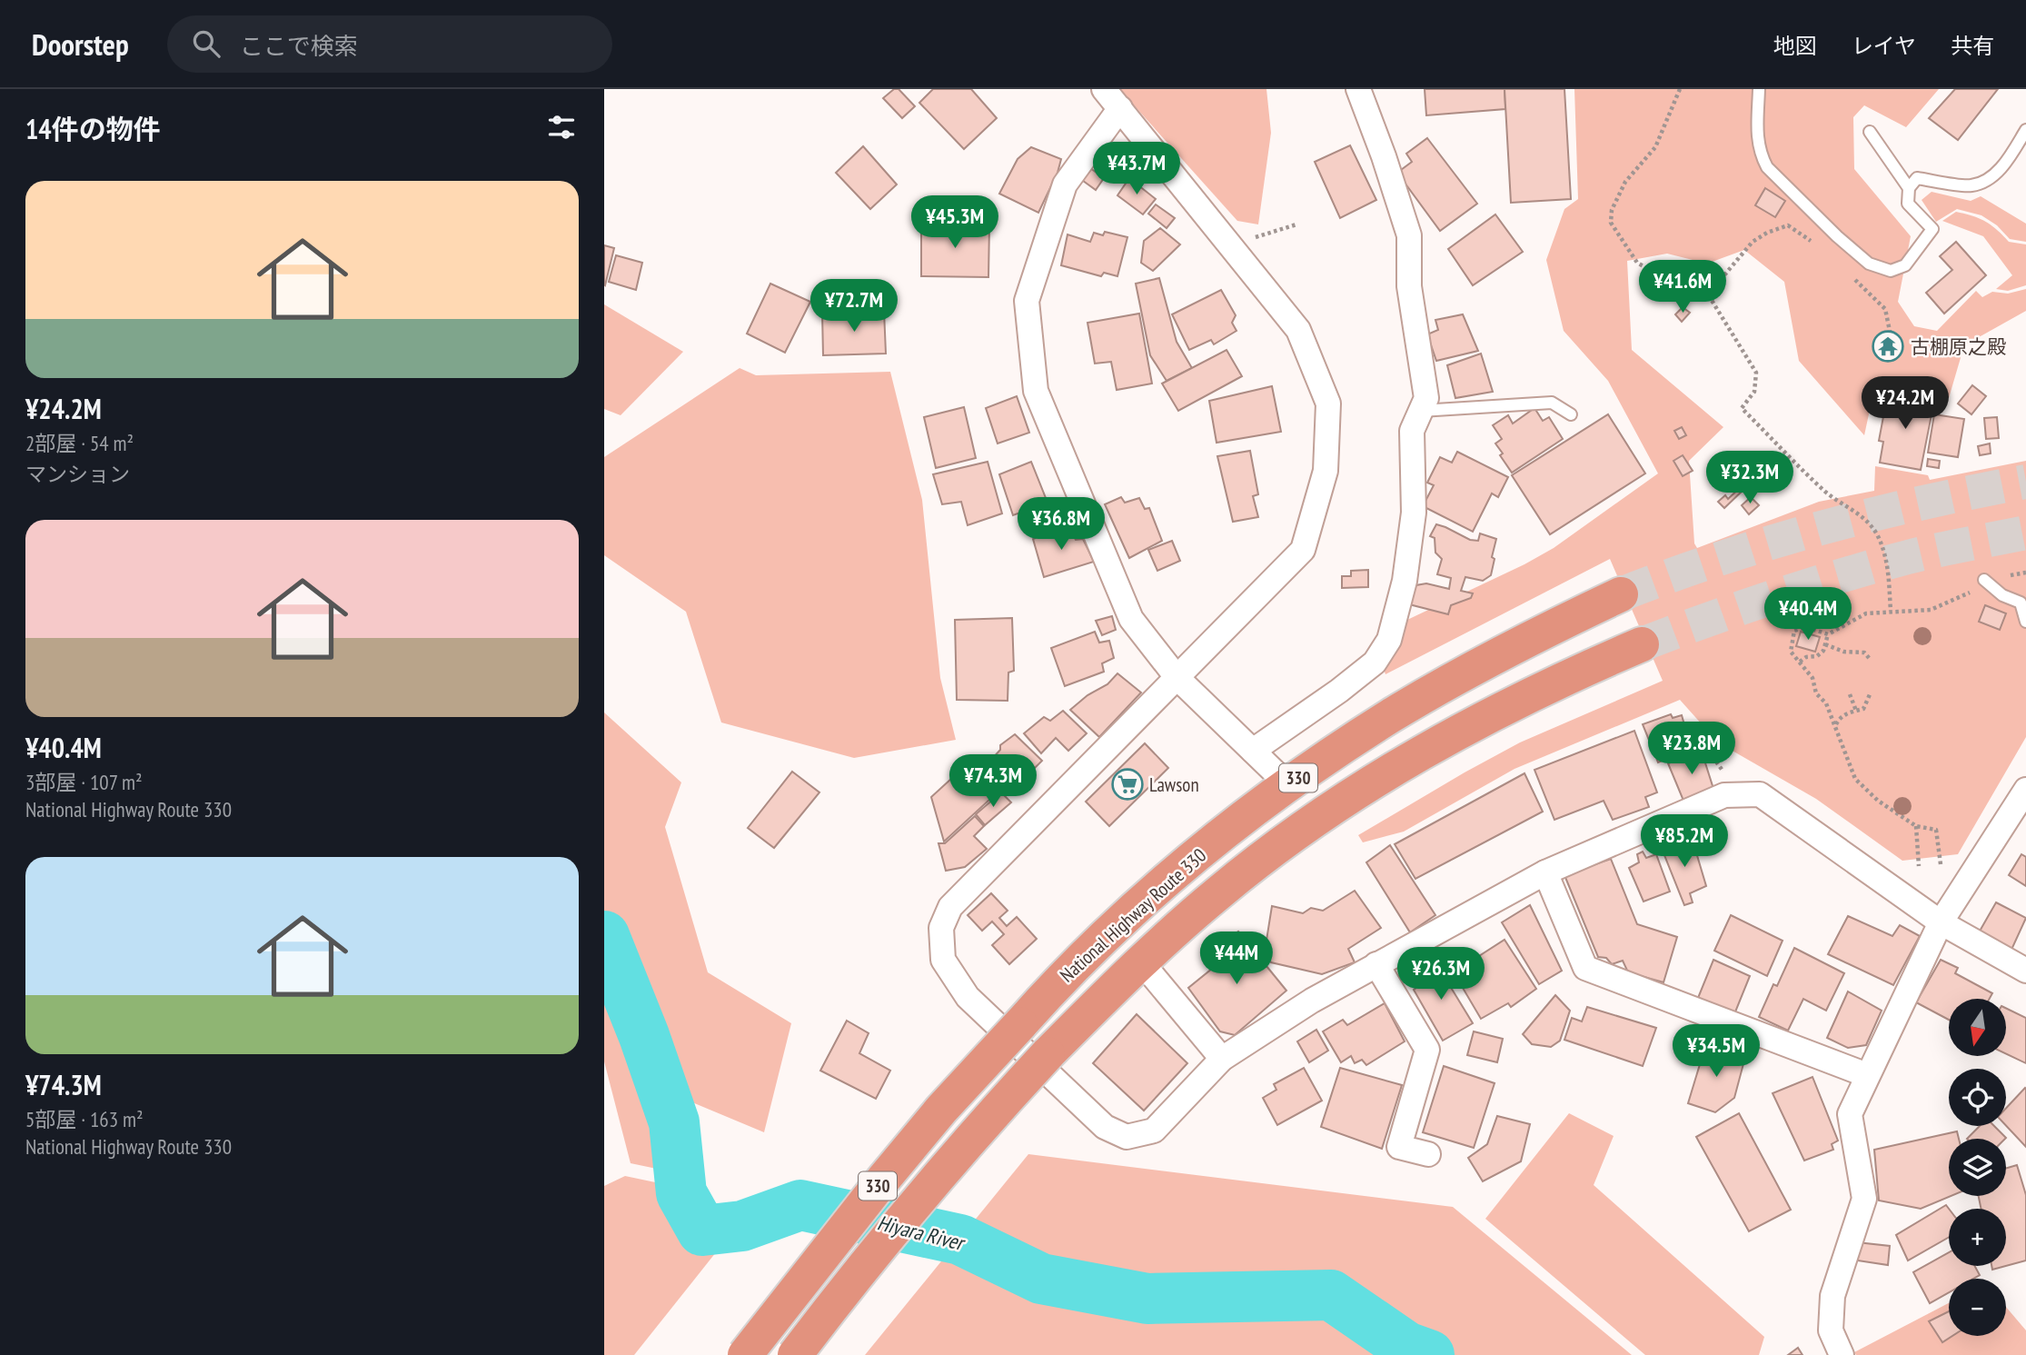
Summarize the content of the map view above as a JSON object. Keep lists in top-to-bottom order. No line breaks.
{"streets":{"highway":["330","National Highway Route 330"]},"water":["Hiyara River"],"places":{"temple":["古棚原之殿"],"supermarket":["Lawson"]},"north":"bottom","page":{"header":"Doorstep","search":"ここで検索","nav":["地図","レイヤ","共有"],"heading":"14件の物件","price":["¥43.7M","¥45.3M","¥41.6M","¥72.7M","¥24.2M","¥32.3M","¥36.8M","¥40.4M","¥23.8M","¥74.3M","¥85.2M","¥44M","¥26.3M","¥34.5M"],"list":[{"name":"¥24.2M","note":"2部屋 · 54 m² · マンション"},{"name":"¥40.4M","note":"3部屋 · 107 m² · National Highway Route 330"},{"name":"¥74.3M","note":"5部屋 · 163 m² · National Highway Route 330"}],"map_buttons":["+","−"]}}
